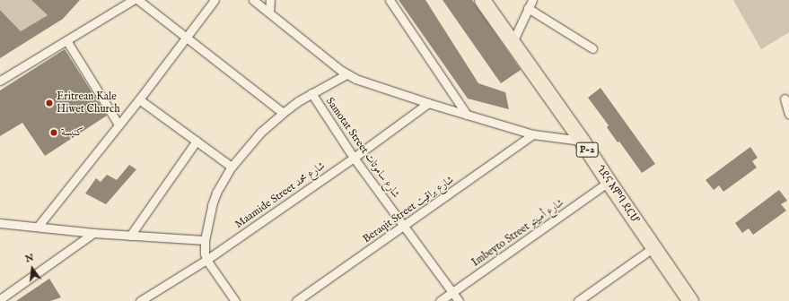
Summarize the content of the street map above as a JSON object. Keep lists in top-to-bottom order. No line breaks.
{"streets":{"highway":["P-2","ጎደና እምባ ደርሆ"],"street":["Samotat Street شارع ساموتات","Maamide Street شارع محمد","Beraqit Street شارع براقيت","Imbeyto Street شارع أمبيتو"]},"crossings":[["Samotat Street شارع ساموتات","Maamide Street شارع محمد"],["Samotat Street شارع ساموتات","Beraqit Street شارع براقيت"],["Samotat Street شارع ساموتات","Imbeyto Street شارع أمبيتو"],["ጎደና እምባ ደርሆ","Imbeyto Street شارع أمبيتو"]],"places":["Eritrean Kale Hiwet Church","كنيسة"],"north":"top"}
